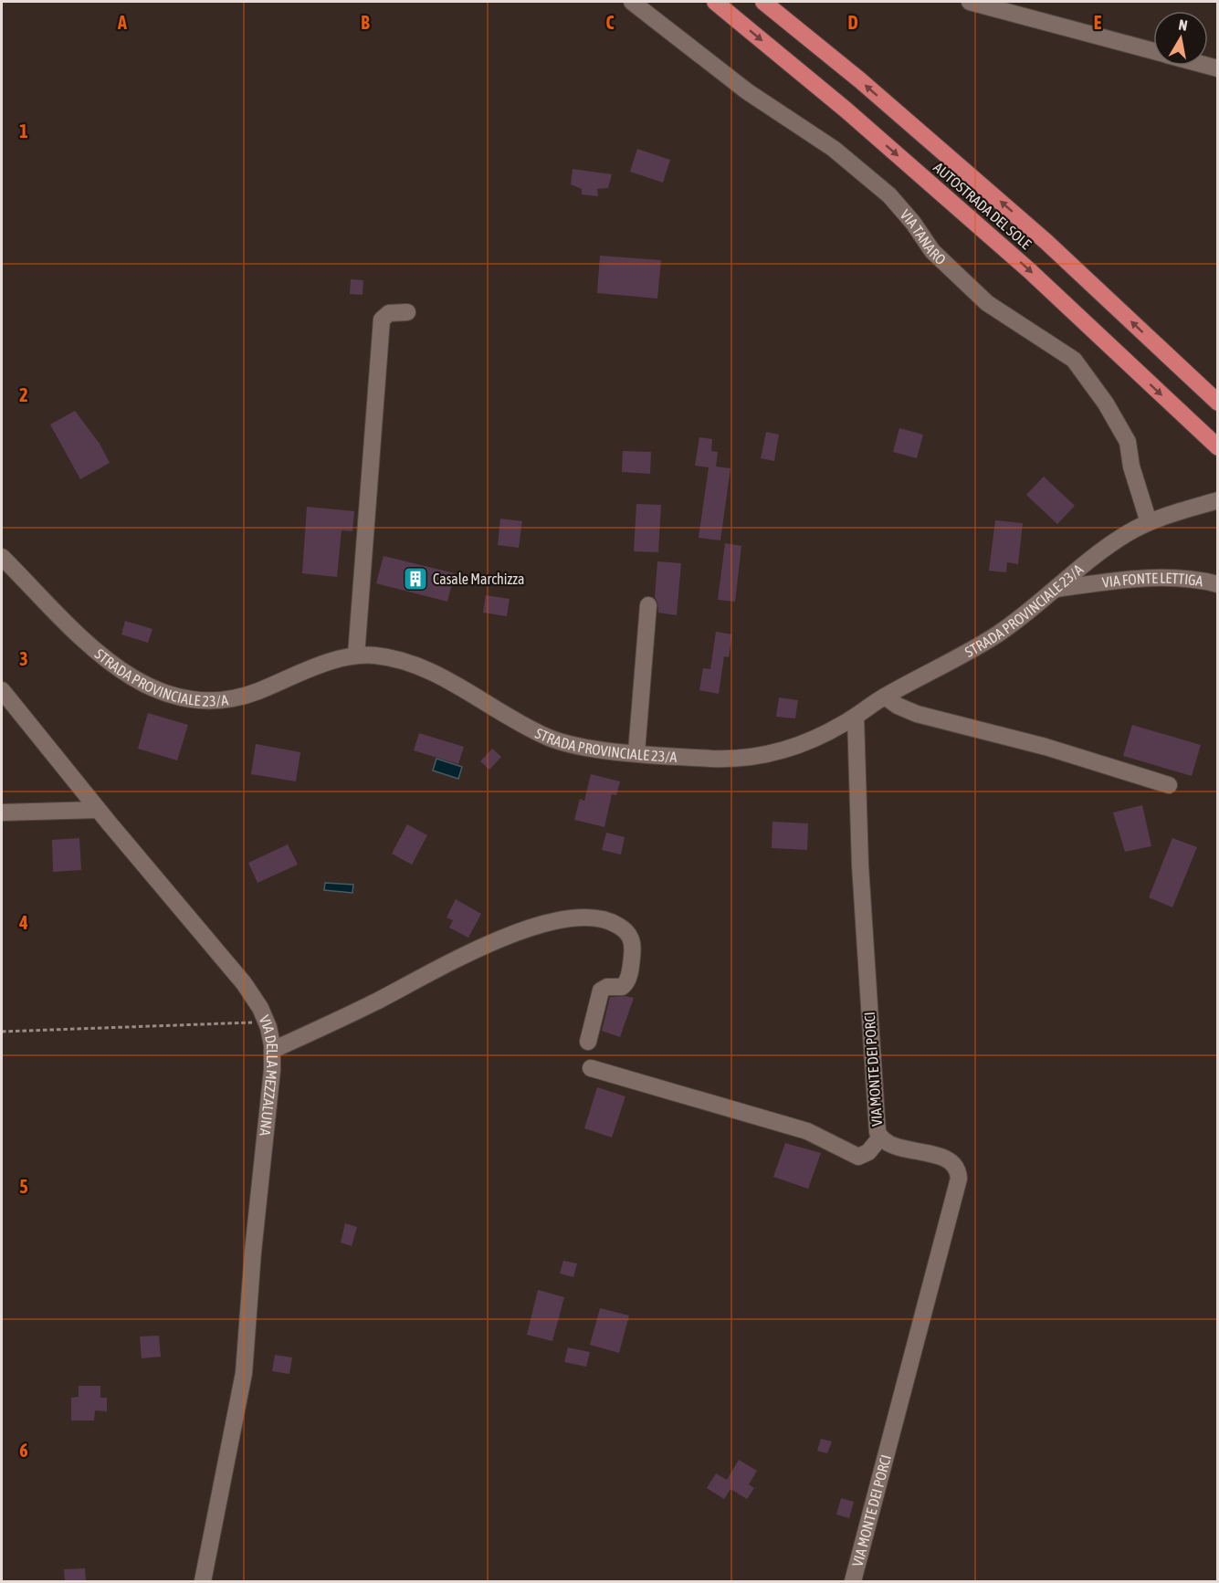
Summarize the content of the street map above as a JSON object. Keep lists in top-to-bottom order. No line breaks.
{"streets":{"highway":["AUTOSTRADA DEL SOLE"],"street":["VIA TANARO","VIA FONTE LETTIGA","STRADA PROVINCIALE 23/A","VIA MONTE DEI PORCI","VIA DELLA MEZZALUNA"]},"crossings":[["VIA TANARO","STRADA PROVINCIALE 23/A"],["VIA FONTE LETTIGA","STRADA PROVINCIALE 23/A"],["STRADA PROVINCIALE 23/A","VIA MONTE DEI PORCI"]],"places":{"building":["Casale Marchizza"]},"north":"top","grid":{"columns":["A","B","C","D","E"],"rows":["1","2","3","4","5","6"]}}
